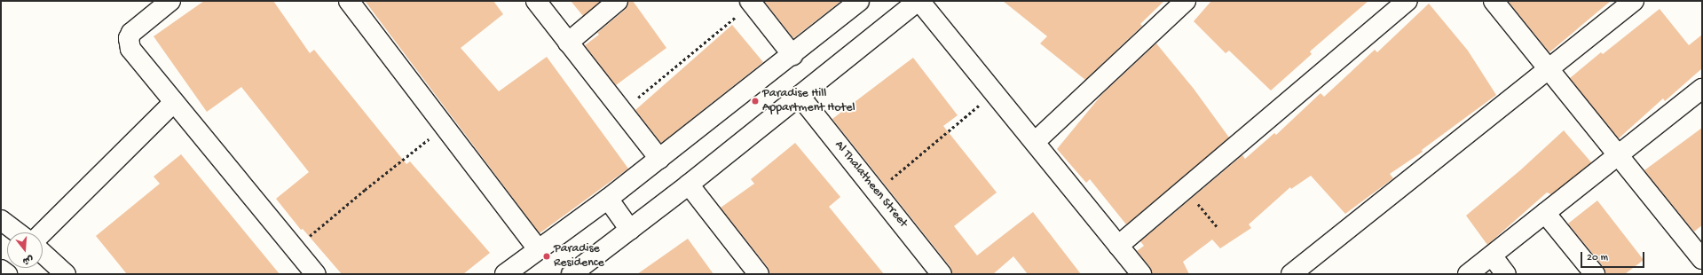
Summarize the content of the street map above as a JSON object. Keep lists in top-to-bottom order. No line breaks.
{"streets":{"street":["Al Thalatheen Street"]},"places":["Paradise Hill Appartment Hotel","Paradise Residence"],"scale_bar":"20 m","north":"bottom"}
